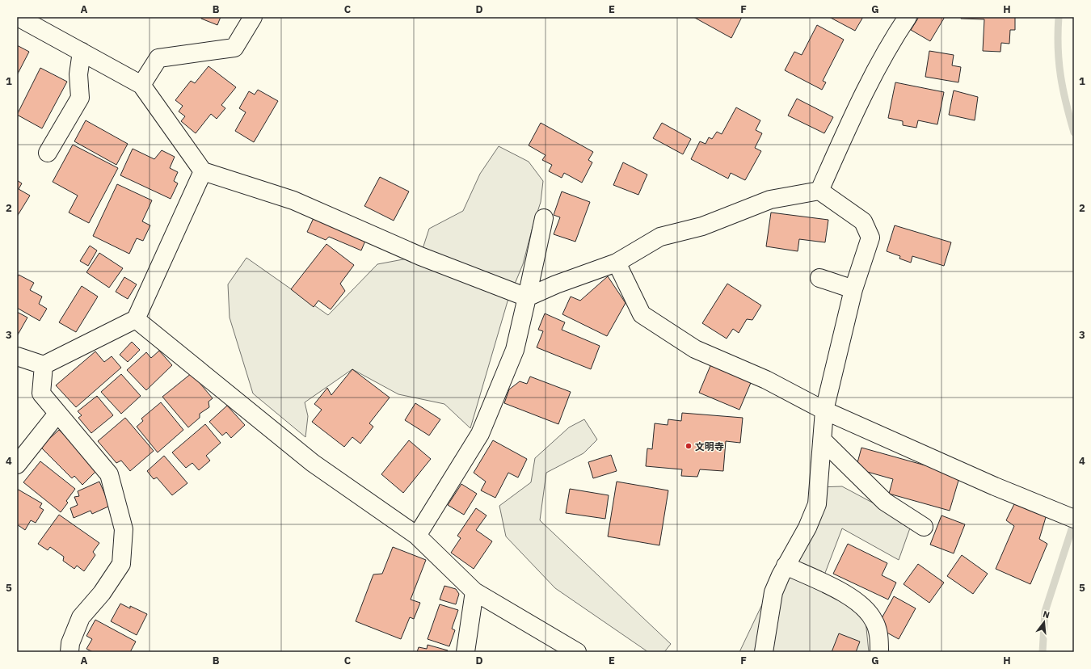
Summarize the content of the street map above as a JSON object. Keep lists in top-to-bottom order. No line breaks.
{"places":["文明寺"],"north":"top","grid":{"columns":["A","B","C","D","E","F","G","H"],"rows":["1","2","3","4","5"]}}
